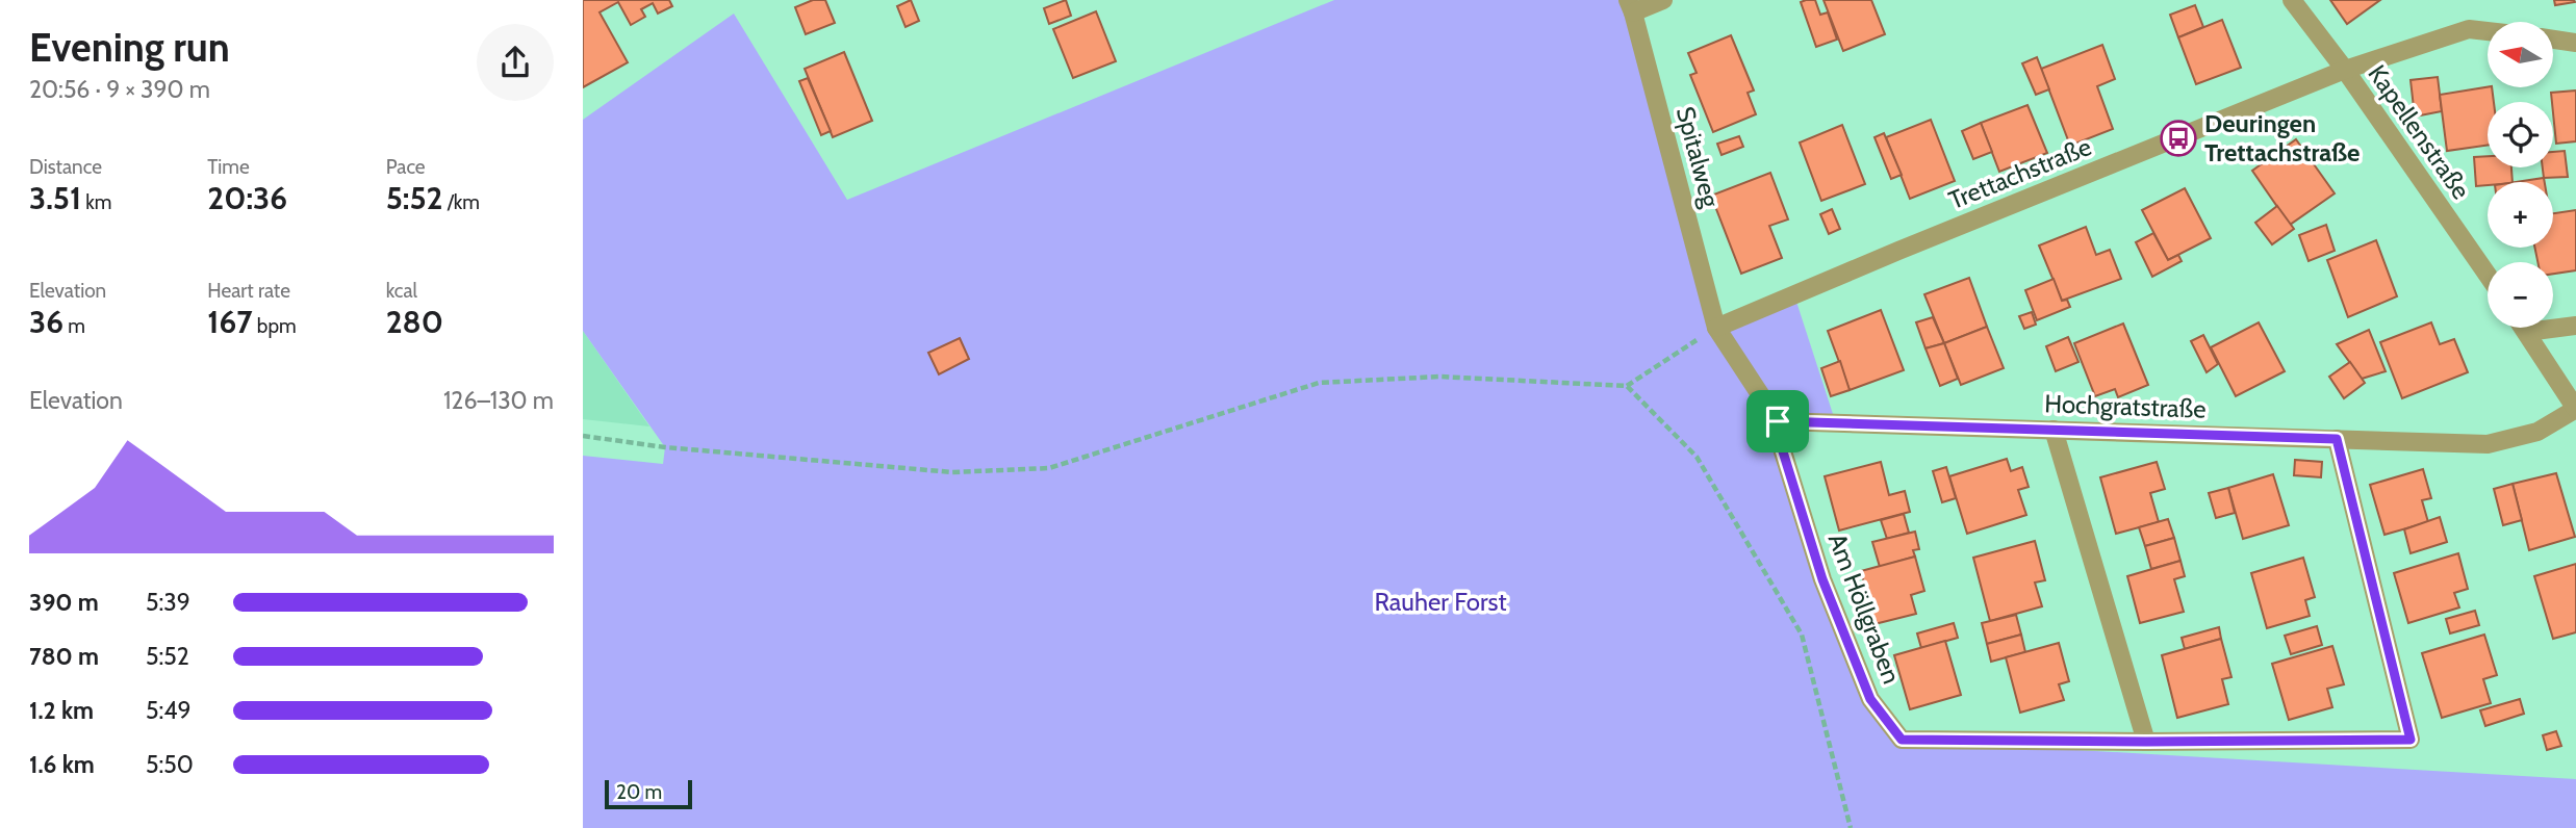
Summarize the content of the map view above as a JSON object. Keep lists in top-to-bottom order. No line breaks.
{"streets":{"street":["Kapellenstraße","Spitalweg","Trettachstraße","Hochgratstraße","Am Höllgraben"]},"crossings":[["Kapellenstraße","Trettachstraße"],["Spitalweg","Trettachstraße"],["Hochgratstraße","Am Höllgraben"]],"parks":["Rauher Forst"],"places":{"bus stop":["Deuringen Trettachstraße"]},"scale_bar":"20 m","north":"left","page":{"heading":["Evening run","20:56 · 9 × 390 m"],"map_buttons":["+","−"],"stats":[["Distance","3.51 km"],["Time","20:36"],["Pace","5:52 /km"],["Elevation","36 m"],["Heart rate","167 bpm"],["kcal","280"]],"chart":["Elevation","126–130 m"],"list":[{"name":"390 m","note":"5:39"},{"name":"780 m","note":"5:52"},{"name":"1.2 km","note":"5:49"},{"name":"1.6 km","note":"5:50"}],"scale":"20 m"}}
